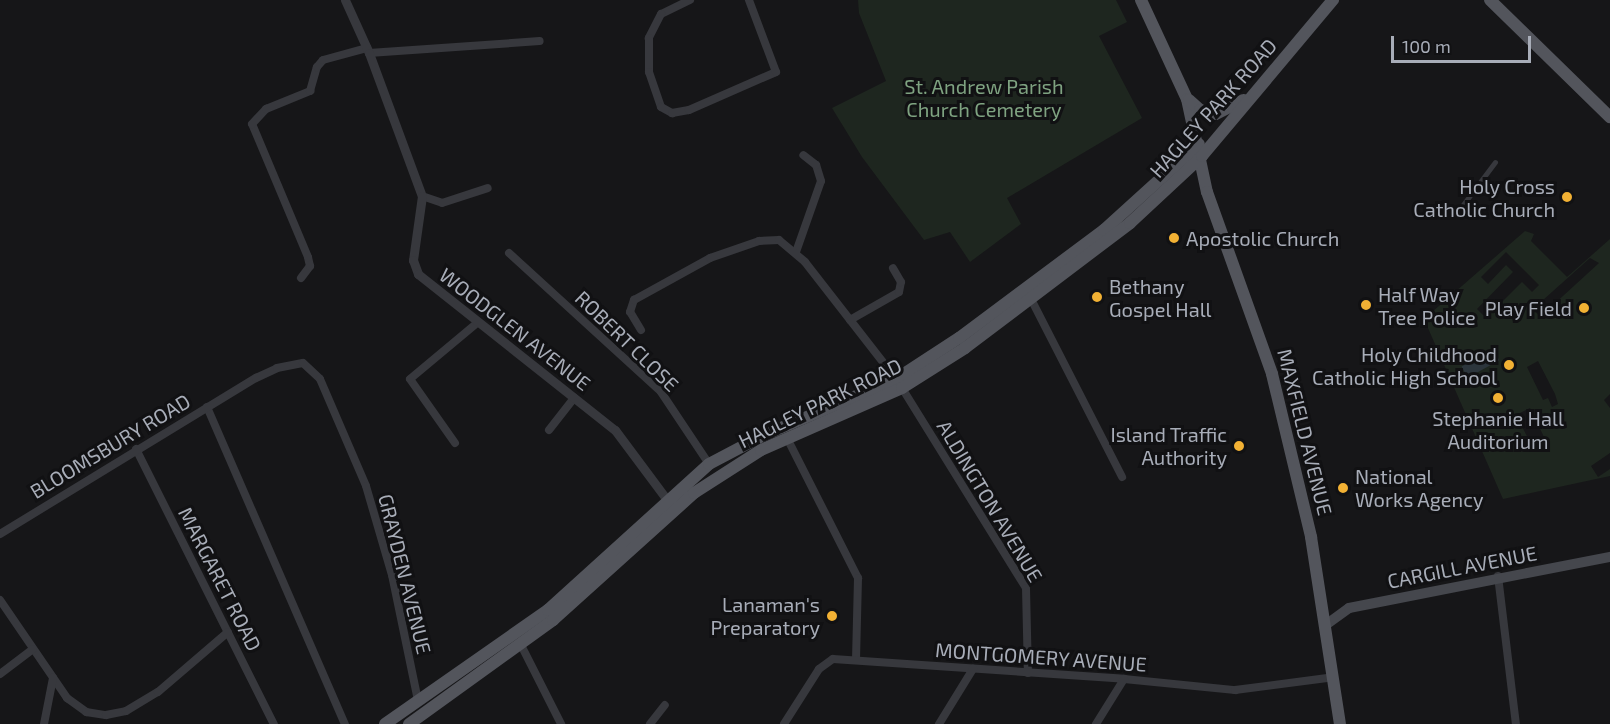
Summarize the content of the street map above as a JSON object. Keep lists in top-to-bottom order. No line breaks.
{"streets":{"main road":["HAGLEY PARK ROAD","MAXFIELD AVENUE","CARGILL AVENUE"],"street":["WOODGLEN AVENUE","ROBERT CLOSE","BLOOMSBURY ROAD","ALDINGTON AVENUE","GRAYDEN AVENUE","MARGARET ROAD","MONTGOMERY AVENUE"]},"crossings":[["HAGLEY PARK ROAD","WOODGLEN AVENUE"],["HAGLEY PARK ROAD","ROBERT CLOSE"],["HAGLEY PARK ROAD","MAXFIELD AVENUE"],["HAGLEY PARK ROAD","ALDINGTON AVENUE"],["HAGLEY PARK ROAD","GRAYDEN AVENUE"],["MAXFIELD AVENUE","CARGILL AVENUE"],["BLOOMSBURY ROAD","GRAYDEN AVENUE"],["BLOOMSBURY ROAD","MARGARET ROAD"],["ALDINGTON AVENUE","MONTGOMERY AVENUE"]],"parks":["St. Andrew Parish Church Cemetery"],"places":["Holy Cross Catholic Church","Apostolic Church","Bethany Gospel Hall","Half Way Tree Police","Play Field","Holy Childhood Catholic High School","Stephanie Hall Auditorium","Island Traffic Authority","National Works Agency","Lanaman's Preparatory"],"scale_bar":"100 m"}
